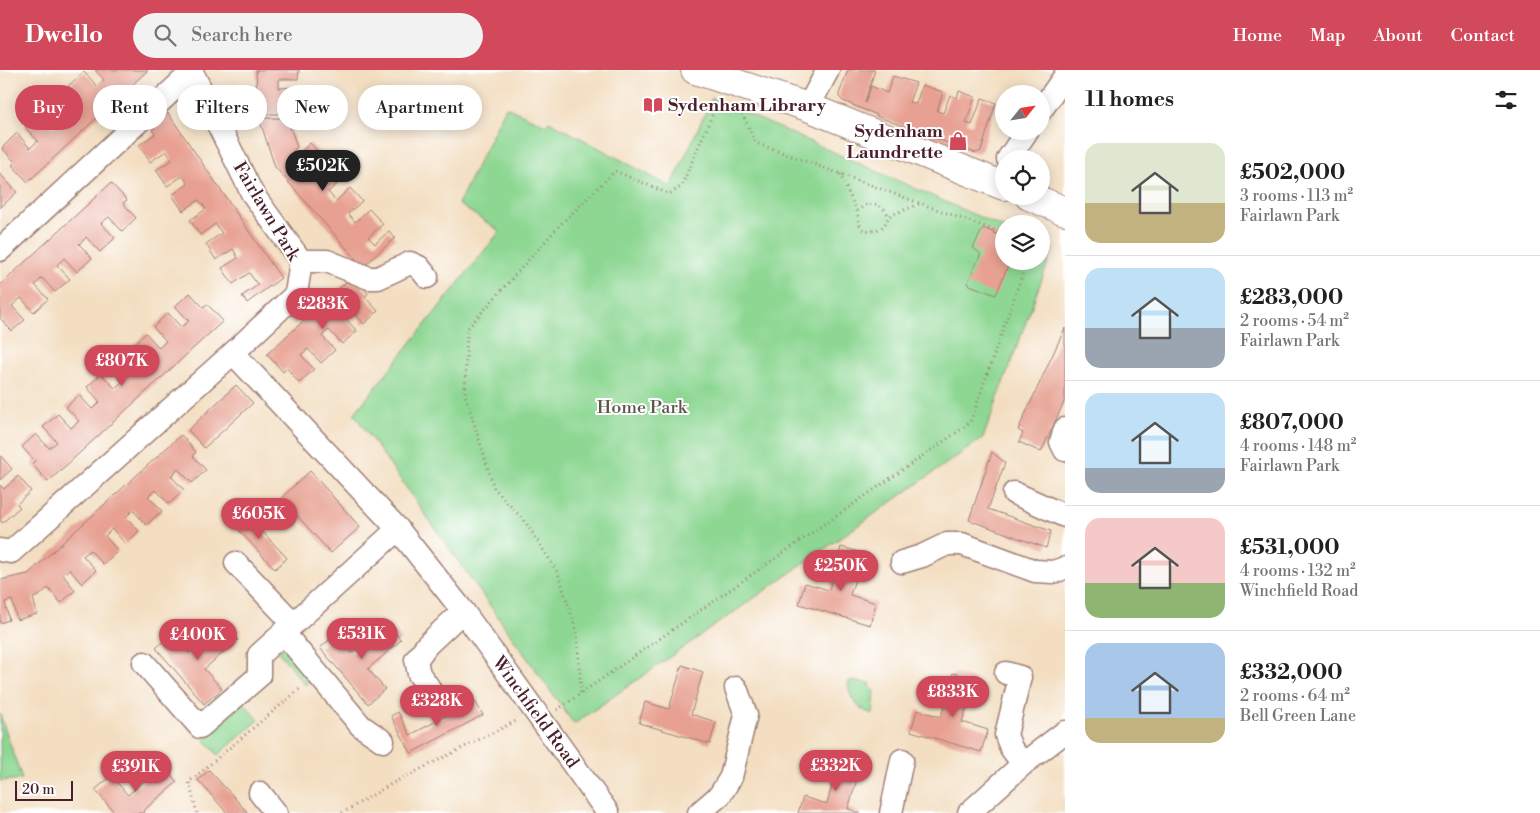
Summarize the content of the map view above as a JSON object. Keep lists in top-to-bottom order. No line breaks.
{"streets":{"street":["Fairlawn Park","Winchfield Road"]},"crossings":[["Fairlawn Park","Winchfield Road"]],"parks":["Home Park"],"places":{"library":["Sydenham Library"],"shop":["Sydenham Laundrette"]},"scale_bar":"20 m","north":"top right","page":{"header":"Dwello","search":"Search here","nav":["Home","Map","About","Contact"],"heading":"11 homes","chip":["Buy","Rent","Filters","New","Apartment"],"list":[{"name":"£502,000","note":"3 rooms · 113 m² · Fairlawn Park"},{"name":"£283,000","note":"2 rooms · 54 m² · Fairlawn Park"},{"name":"£807,000","note":"4 rooms · 148 m² · Fairlawn Park"},{"name":"£531,000","note":"4 rooms · 132 m² · Winchfield Road"},{"name":"£332,000","note":"2 rooms · 64 m² · Bell Green Lane"}],"price":["£502K","£283K","£807K","£605K","£250K","£531K","£400K","£833K","£328K","£332K","£391K"],"scale":"20 m"}}
